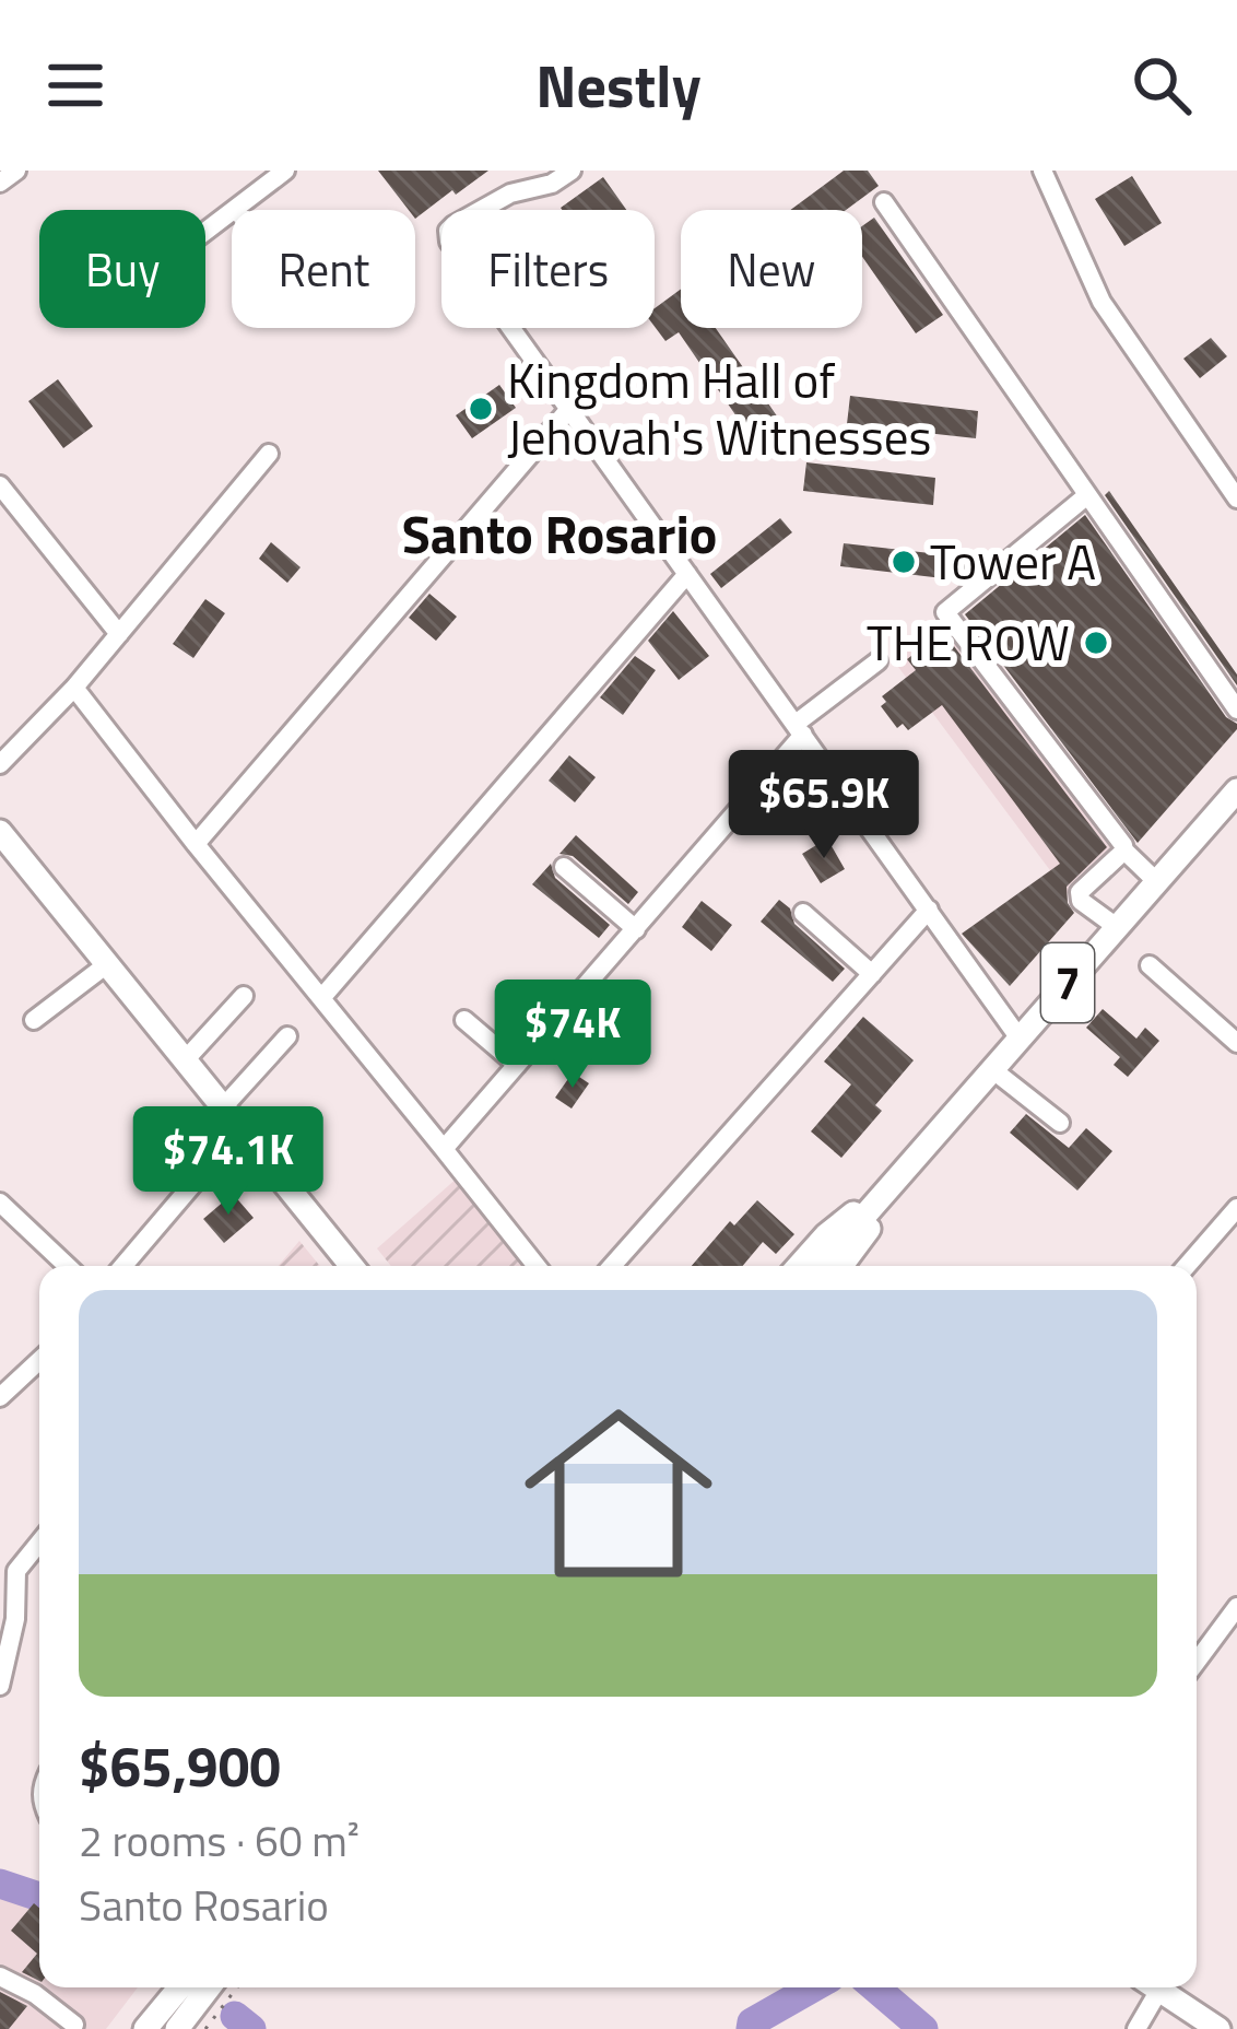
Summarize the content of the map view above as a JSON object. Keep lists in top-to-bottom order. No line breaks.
{"streets":{"main road":["7"]},"districts":["Santo Rosario"],"places":["Kingdom Hall of Jehovah's Witnesses","Tower A","THE ROW"],"page":{"header":"Nestly","chip":["Buy","Rent","Filters","New"],"price":["$65.9K","$74K","$74.1K"],"list":[{"name":"$65,900","note":"2 rooms · 60 m² · Santo Rosario"}]}}
